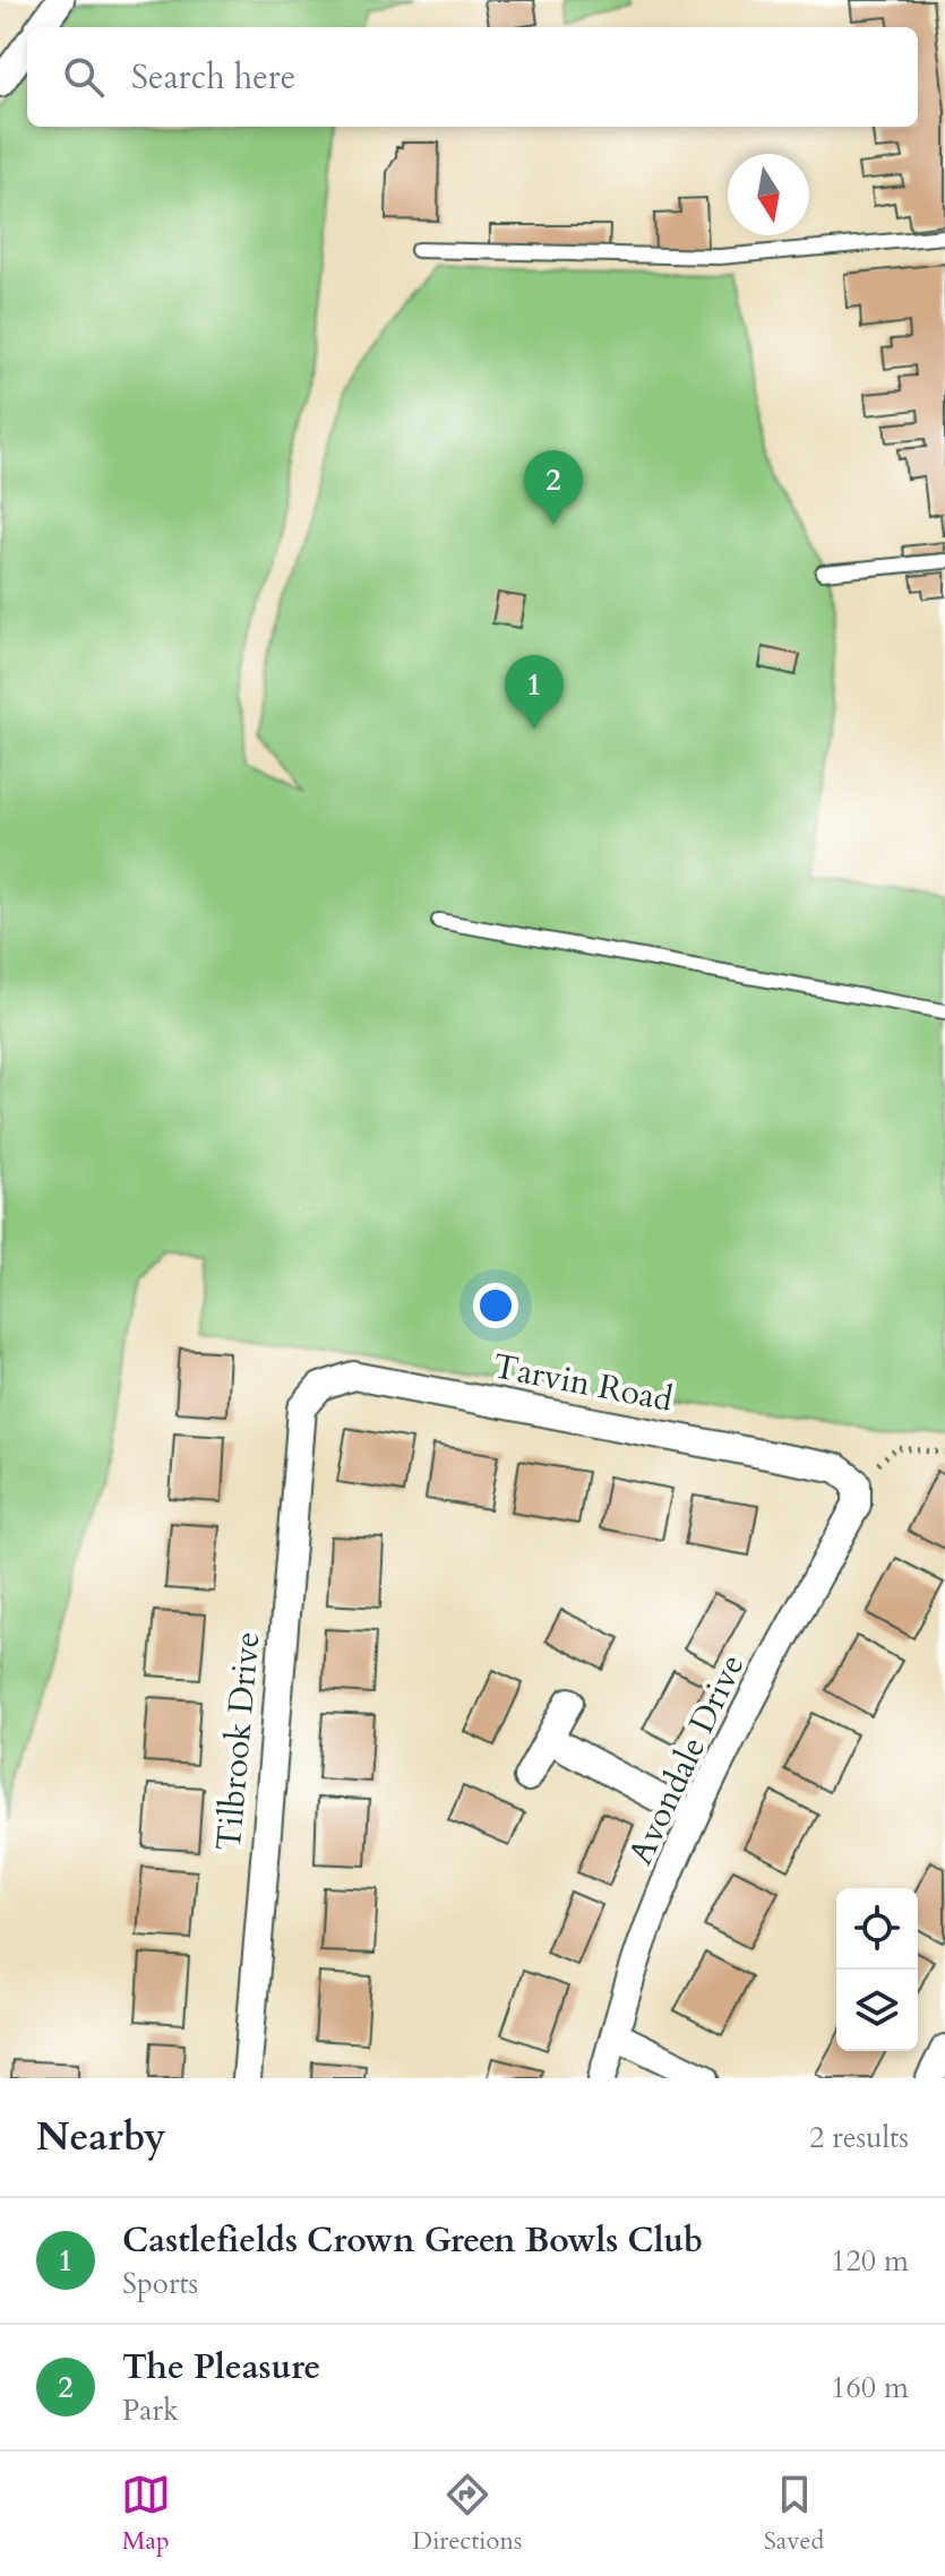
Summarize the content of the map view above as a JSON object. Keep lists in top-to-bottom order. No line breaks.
{"streets":{"street":["Tarvin Road","Tilbrook Drive","Avondale Drive"]},"crossings":[["Tarvin Road","Tilbrook Drive"],["Tarvin Road","Avondale Drive"]],"north":"bottom","page":{"search":"Search here","pins":["2","1"],"heading":["Nearby","2 results"],"list":[{"mark":"1","name":"Castlefields Crown Green Bowls Club","note":"Sports","value":"120 m"},{"mark":"2","name":"The Pleasure","note":"Park","value":"160 m"}],"nav":["Map","Directions","Saved"]}}
